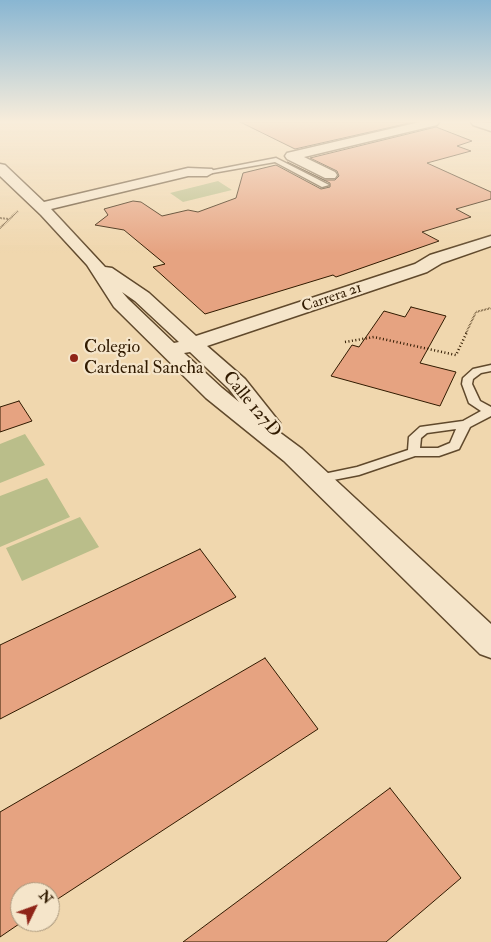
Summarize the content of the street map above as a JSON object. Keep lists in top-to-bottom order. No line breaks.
{"streets":{"street":["Carrera 21","Calle 127D"]},"crossings":[["Carrera 21","Calle 127D"]],"places":["Colegio Cardenal Sancha"],"north":"top right"}
